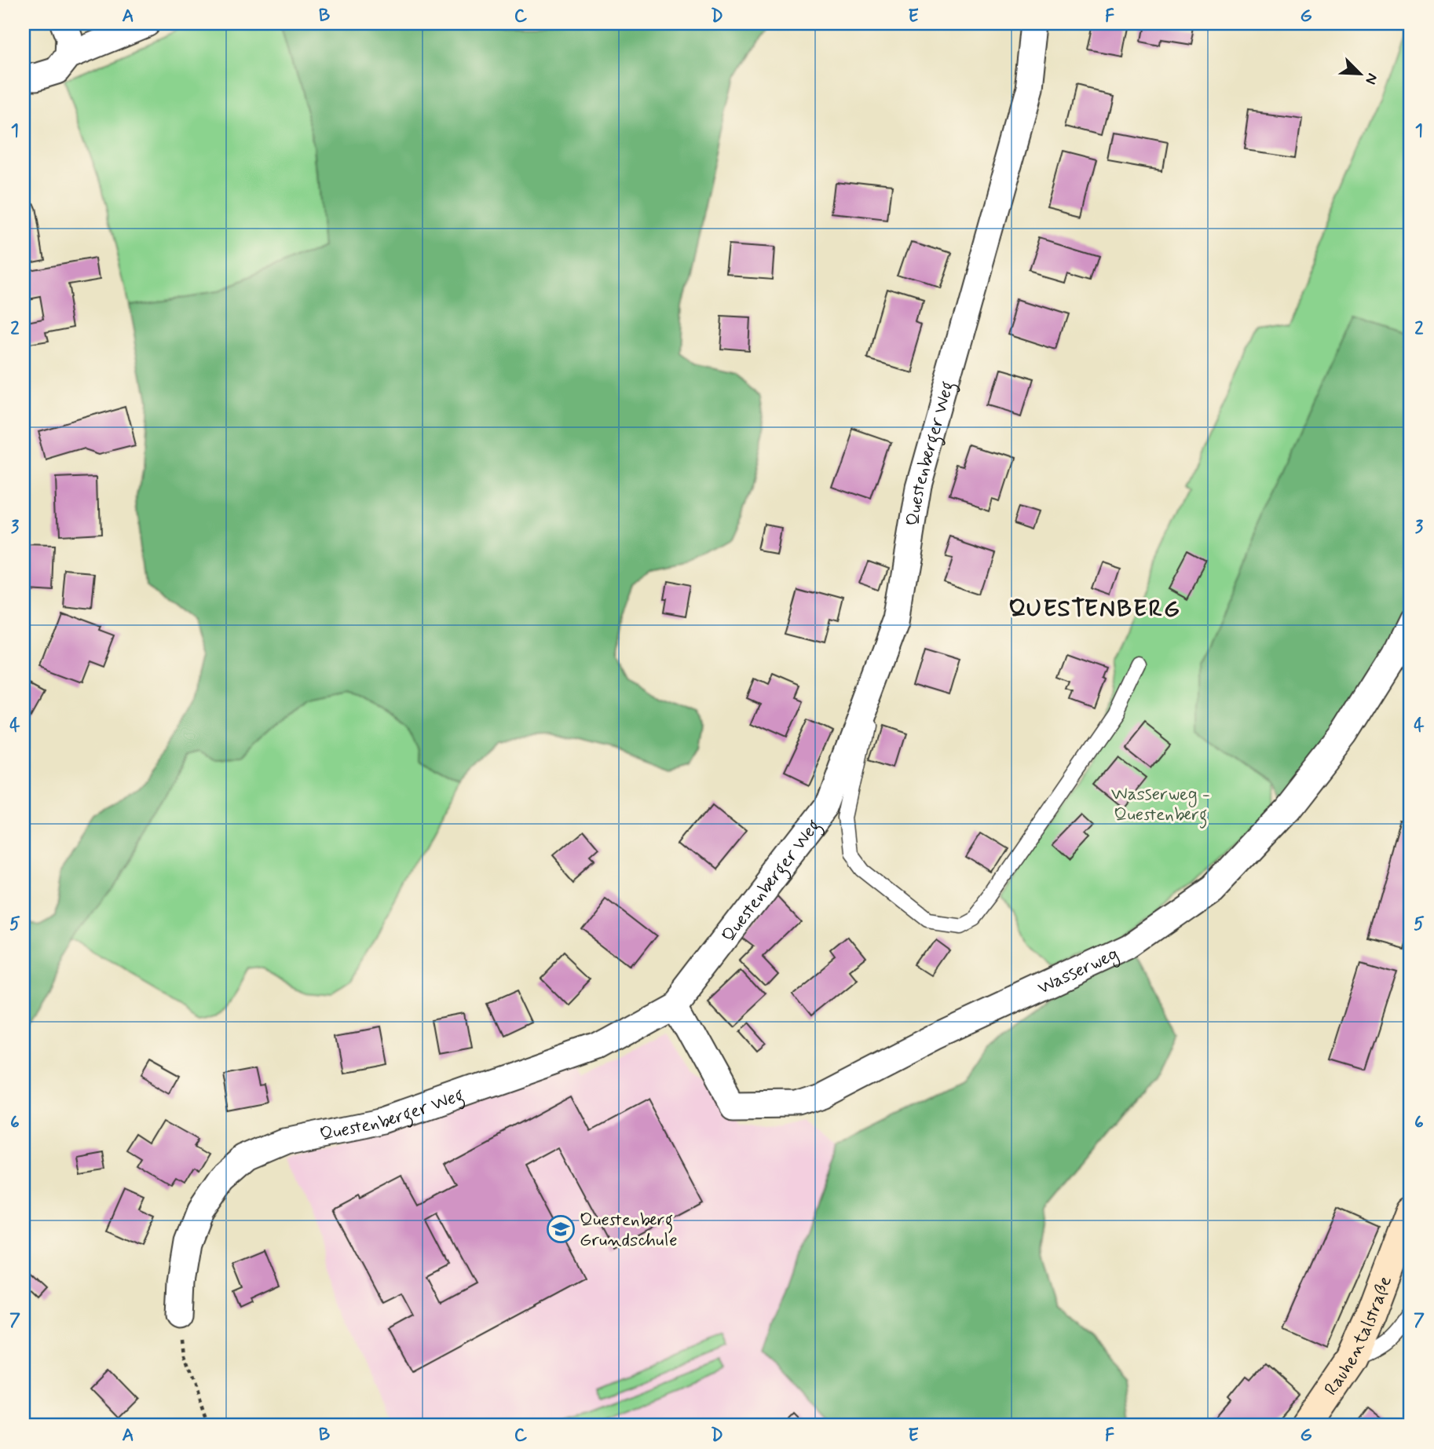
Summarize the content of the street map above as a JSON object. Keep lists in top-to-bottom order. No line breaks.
{"streets":{"street":["Questenberger Weg","Wasserweg","Rauhentalstraße"]},"crossings":[["Questenberger Weg","Wasserweg"]],"districts":["QUESTENBERG"],"parks":["Wasserweg - Questenberg"],"places":{"school or university":["Questenberg Grundschule"]},"north":"bottom right","grid":{"columns":["A","B","C","D","E","F","G"],"rows":["1","2","3","4","5","6","7"]}}
